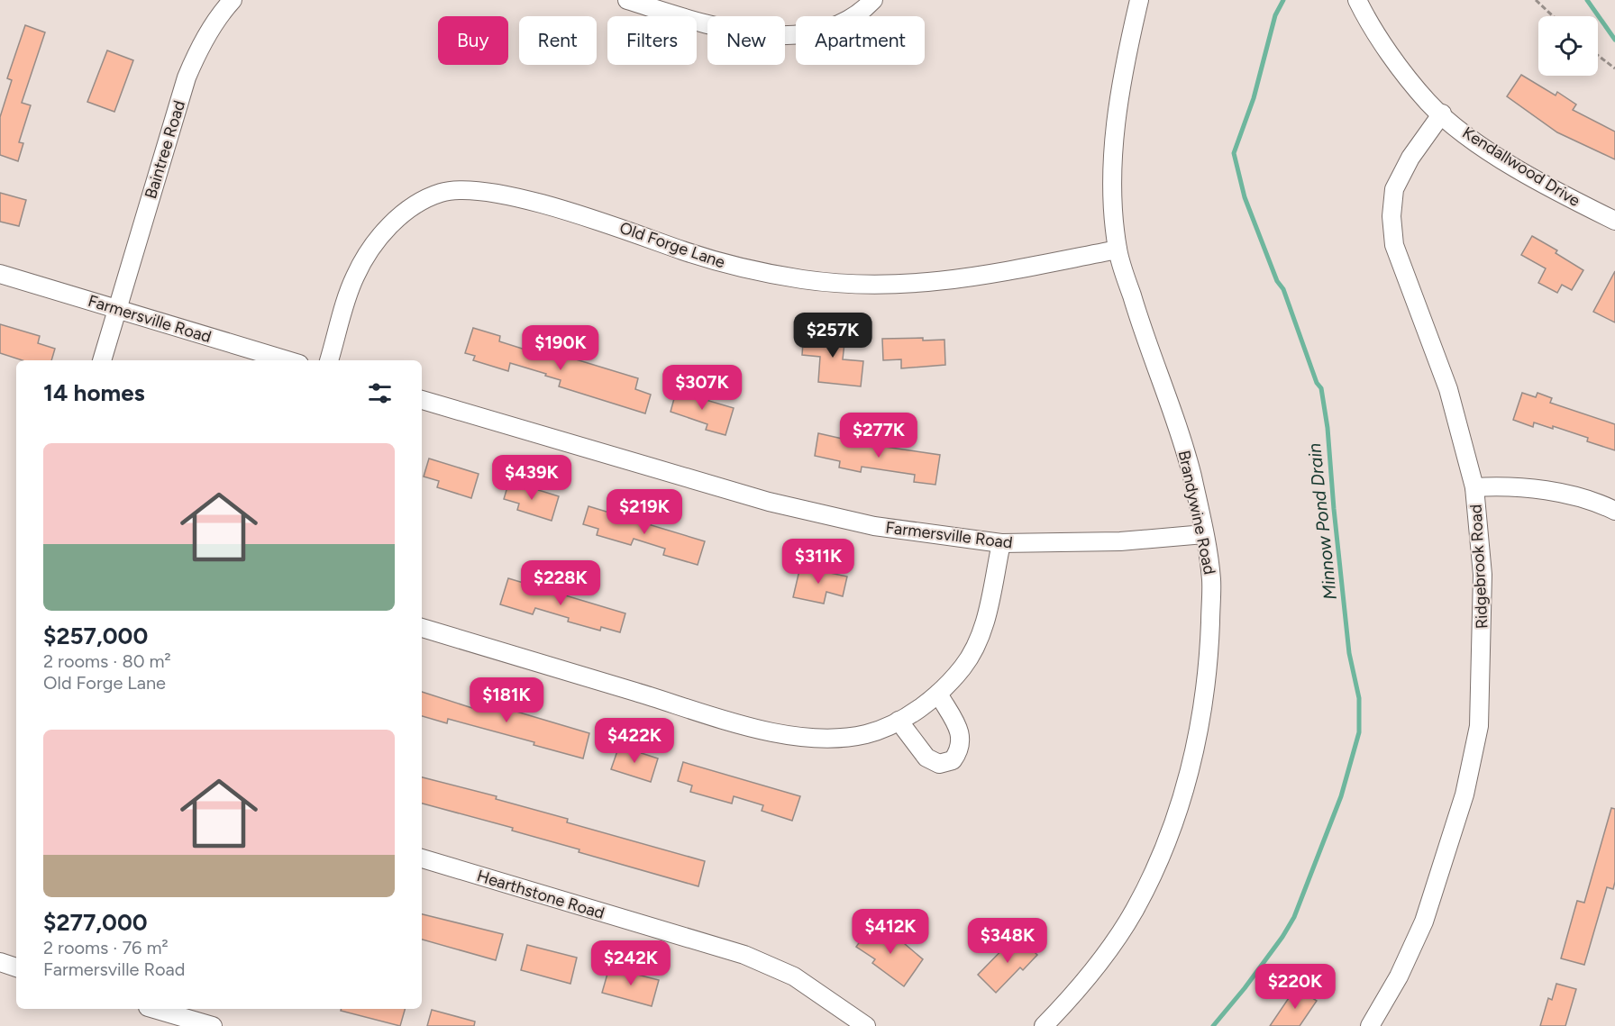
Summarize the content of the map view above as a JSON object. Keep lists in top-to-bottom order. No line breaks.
{"streets":{"street":["Baintree Road","Kendallwood Drive","Old Forge Lane","Farmersville Road","Brandywine Road","Ridgebrook Road","Hearthstone Road"]},"crossings":[["Baintree Road","Farmersville Road"],["Kendallwood Drive","Ridgebrook Road"],["Old Forge Lane","Brandywine Road"],["Farmersville Road","Brandywine Road"]],"water":["Minnow Pond Drain"],"page":{"chip":["Buy","Rent","Filters","New","Apartment"],"price":["$257K","$190K","$307K","$277K","$439K","$219K","$311K","$228K","$181K","$422K","$412K","$348K","$242K","$220K"],"heading":"14 homes","list":[{"name":"$257,000","note":"2 rooms · 80 m² · Old Forge Lane"},{"name":"$277,000","note":"2 rooms · 76 m² · Farmersville Road"}]}}
